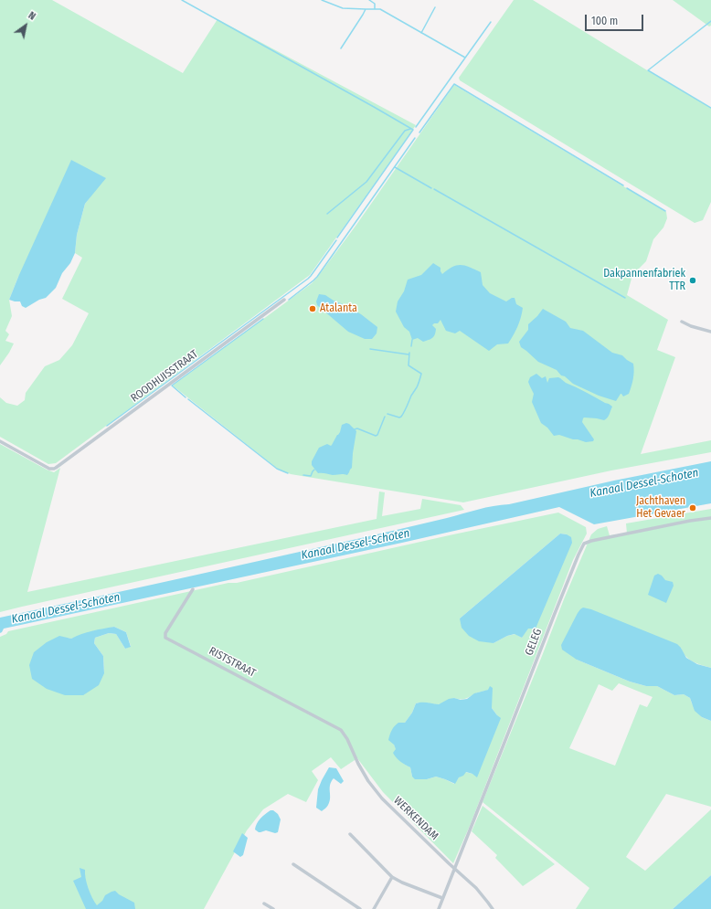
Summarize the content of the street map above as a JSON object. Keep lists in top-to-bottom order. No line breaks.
{"streets":{"street":["ROODHUISSTRAAT","GELEG","RISTSTRAAT","WERKENDAM"]},"crossings":[["GELEG","WERKENDAM"],["RISTSTRAAT","WERKENDAM"]],"water":["Kanaal Dessel-Schoten"],"places":["Dakpannenfabriek TTR","Atalanta","Jachthaven Het Gevaer"],"scale_bar":"100 m","north":"top right"}
